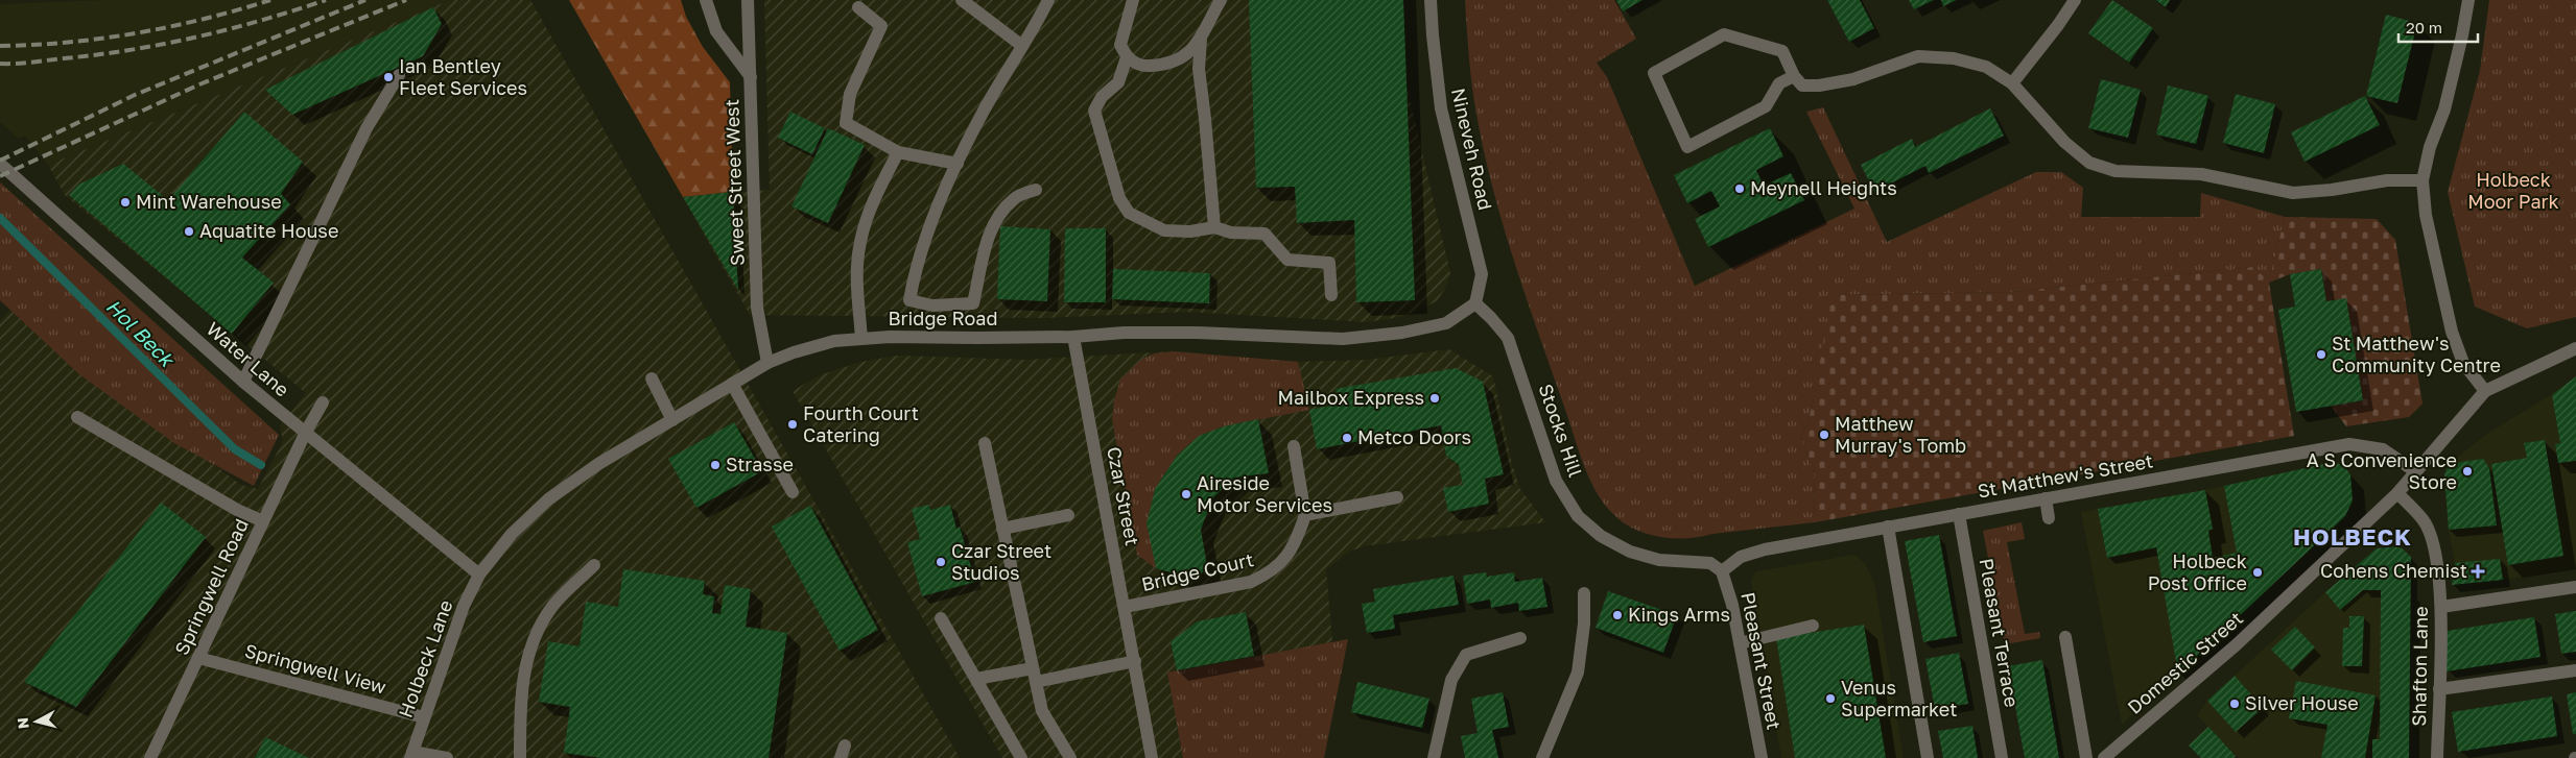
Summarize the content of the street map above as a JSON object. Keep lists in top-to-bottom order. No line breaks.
{"streets":{"street":["Nineveh Road","Sweet Street West","Bridge Road","Water Lane","Stocks Hill","St Matthew's Street","Czar Street","Bridge Court","Springwell Road","Pleasant Terrace","Holbeck Lane","Pleasant Street","Domestic Street","Shafton Lane","Springwell View"]},"crossings":[["Nineveh Road","Bridge Road"],["Nineveh Road","Stocks Hill"],["Sweet Street West","Bridge Road"],["Bridge Road","Water Lane"],["Bridge Road","Stocks Hill"],["Bridge Road","Czar Street"],["Bridge Road","Holbeck Lane"],["Water Lane","Springwell Road"],["Water Lane","Holbeck Lane"],["Stocks Hill","St Matthew's Street"],["Stocks Hill","Pleasant Street"],["St Matthew's Street","Pleasant Terrace"],["St Matthew's Street","Pleasant Street"],["St Matthew's Street","Domestic Street"],["Czar Street","Bridge Court"],["Springwell Road","Springwell View"],["Holbeck Lane","Springwell View"],["Domestic Street","Shafton Lane"]],"districts":["HOLBECK"],"water":["Hol Beck"],"parks":["Holbeck Moor Park"],"places":{"other":["Ian Bentley Fleet Services","Meynell Heights","Mint Warehouse","Aquatite House","St Matthew's Community Centre","Mailbox Express","Fourth Court Catering","Matthew Murray's Tomb","Metco Doors","Strasse","A S Convenience Store","Aireside Motor Services","Czar Street Studios","Holbeck Post Office","Kings Arms","Venus Supermarket","Silver House"],"health":["Cohens Chemist"]},"scale_bar":"20 m","north":"left"}
